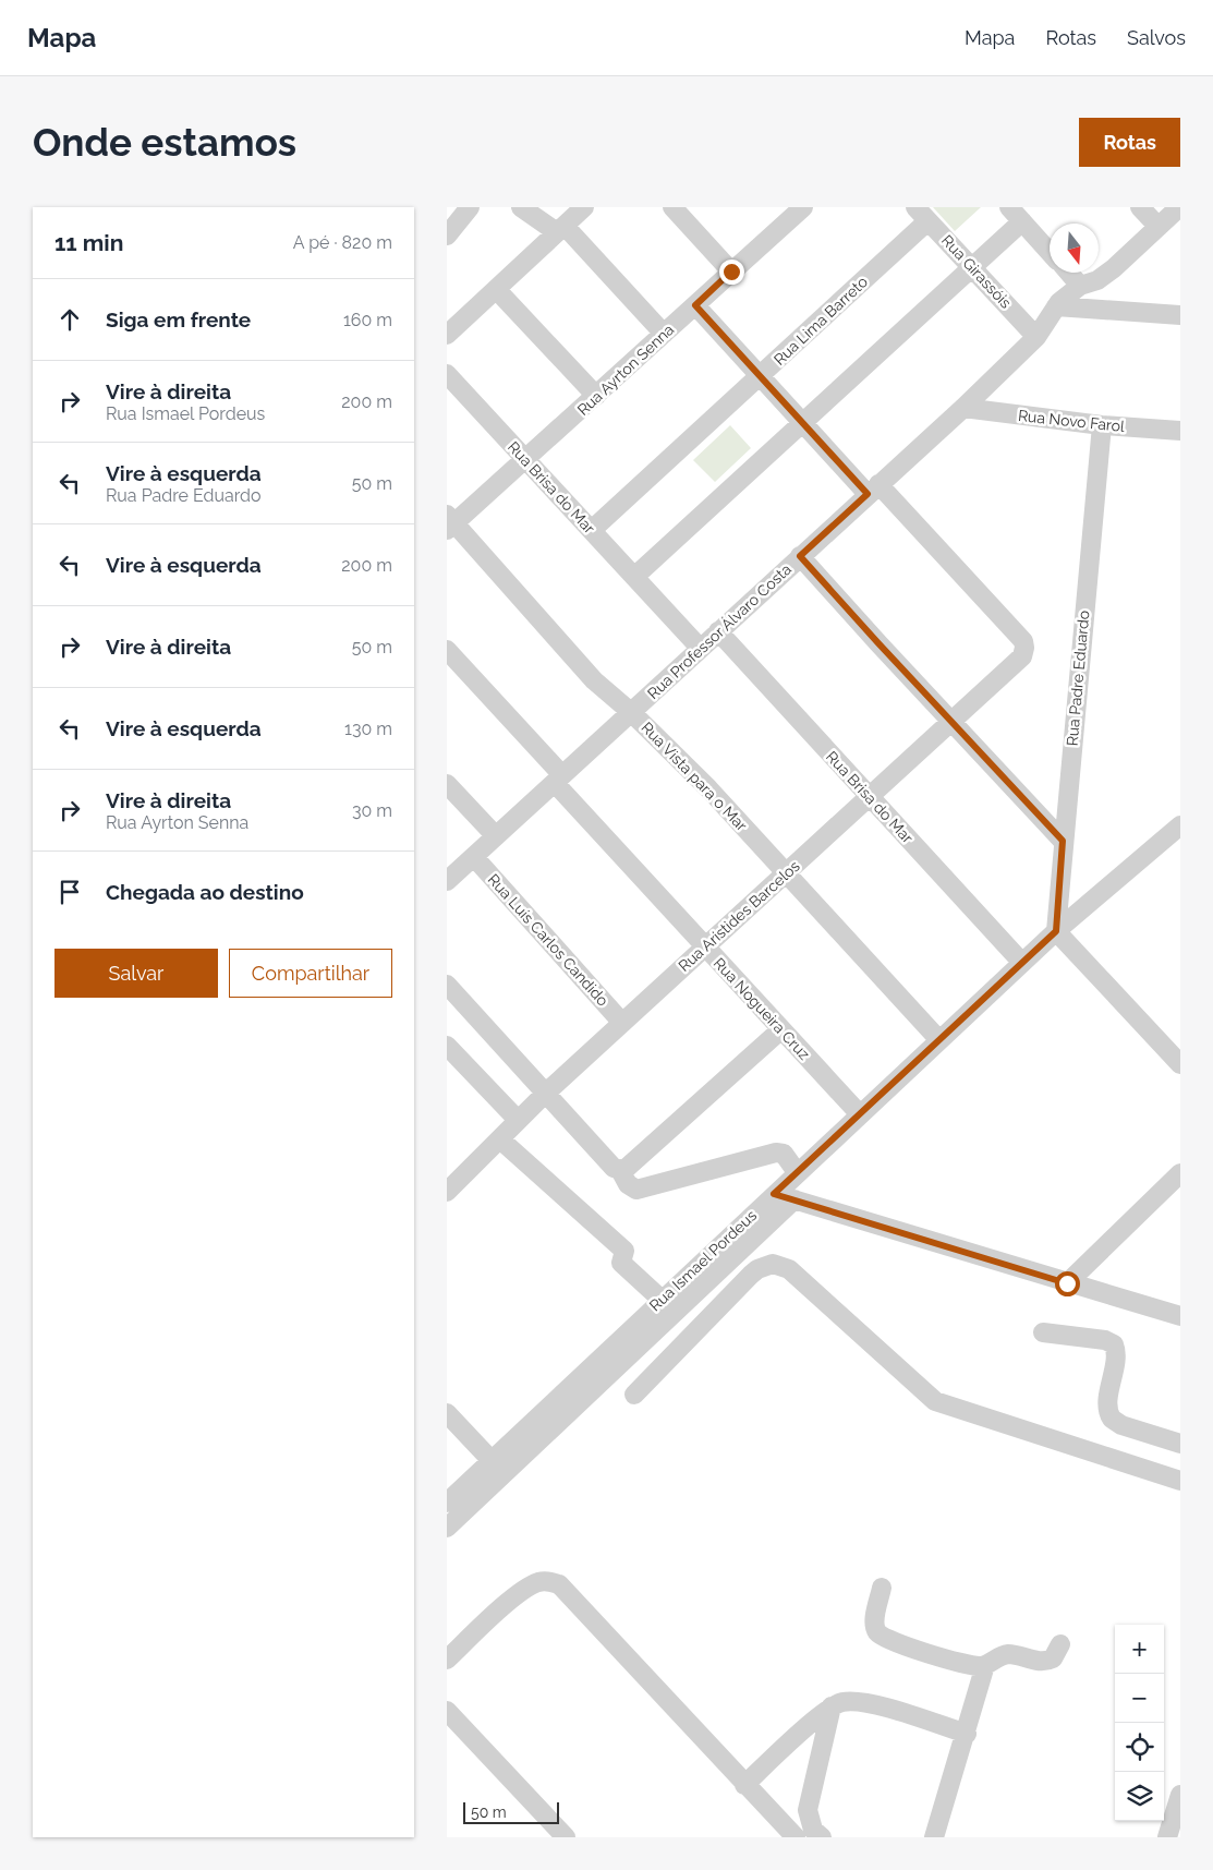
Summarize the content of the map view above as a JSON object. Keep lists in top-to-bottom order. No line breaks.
{"streets":{"street":["Rua Girassóis","Rua Lima Barreto","Rua Ayrton Senna","Rua Novo Farol","Rua Brisa do Mar","Rua Professor Álvaro Costa","Rua Padre Eduardo","Rua Vista para o Mar","Rua Aristides Barcelos","Rua Luís Carlos Candido","Rua Nogueira Cruz","Rua Ismael Pordeus"]},"crossings":[["Rua Girassóis","Rua Lima Barreto"],["Rua Girassóis","Rua Professor Álvaro Costa"],["Rua Lima Barreto","Rua Brisa do Mar"],["Rua Ayrton Senna","Rua Brisa do Mar"],["Rua Ayrton Senna","Rua Vista para o Mar"],["Rua Novo Farol","Rua Professor Álvaro Costa"],["Rua Novo Farol","Rua Padre Eduardo"],["Rua Brisa do Mar","Rua Professor Álvaro Costa"],["Rua Brisa do Mar","Rua Aristides Barcelos"],["Rua Brisa do Mar","Rua Ismael Pordeus"],["Rua Professor Álvaro Costa","Rua Vista para o Mar"],["Rua Professor Álvaro Costa","Rua Aristides Barcelos"],["Rua Professor Álvaro Costa","Rua Luís Carlos Candido"],["Rua Professor Álvaro Costa","Rua Nogueira Cruz"],["Rua Padre Eduardo","Rua Ismael Pordeus"],["Rua Vista para o Mar","Rua Aristides Barcelos"],["Rua Vista para o Mar","Rua Ismael Pordeus"],["Rua Aristides Barcelos","Rua Luís Carlos Candido"],["Rua Aristides Barcelos","Rua Nogueira Cruz"],["Rua Nogueira Cruz","Rua Ismael Pordeus"]],"scale_bar":"50 m","north":"bottom","page":{"header":"Mapa","nav":["Mapa","Rotas","Salvos"],"buttons":["Rotas",["Salvar","Compartilhar"]],"title":"Onde estamos","heading":["11 min","A pé · 820 m"],"list":[["Siga em frente","160 m"],["Vire à direita","Rua Ismael Pordeus","200 m"],["Vire à esquerda","Rua Padre Eduardo","50 m"],["Vire à esquerda","200 m"],["Vire à direita","50 m"],["Vire à esquerda","130 m"],["Vire à direita","Rua Ayrton Senna","30 m"],"Chegada ao destino"],"map_buttons":["+","−"],"scale":"50 m"}}
